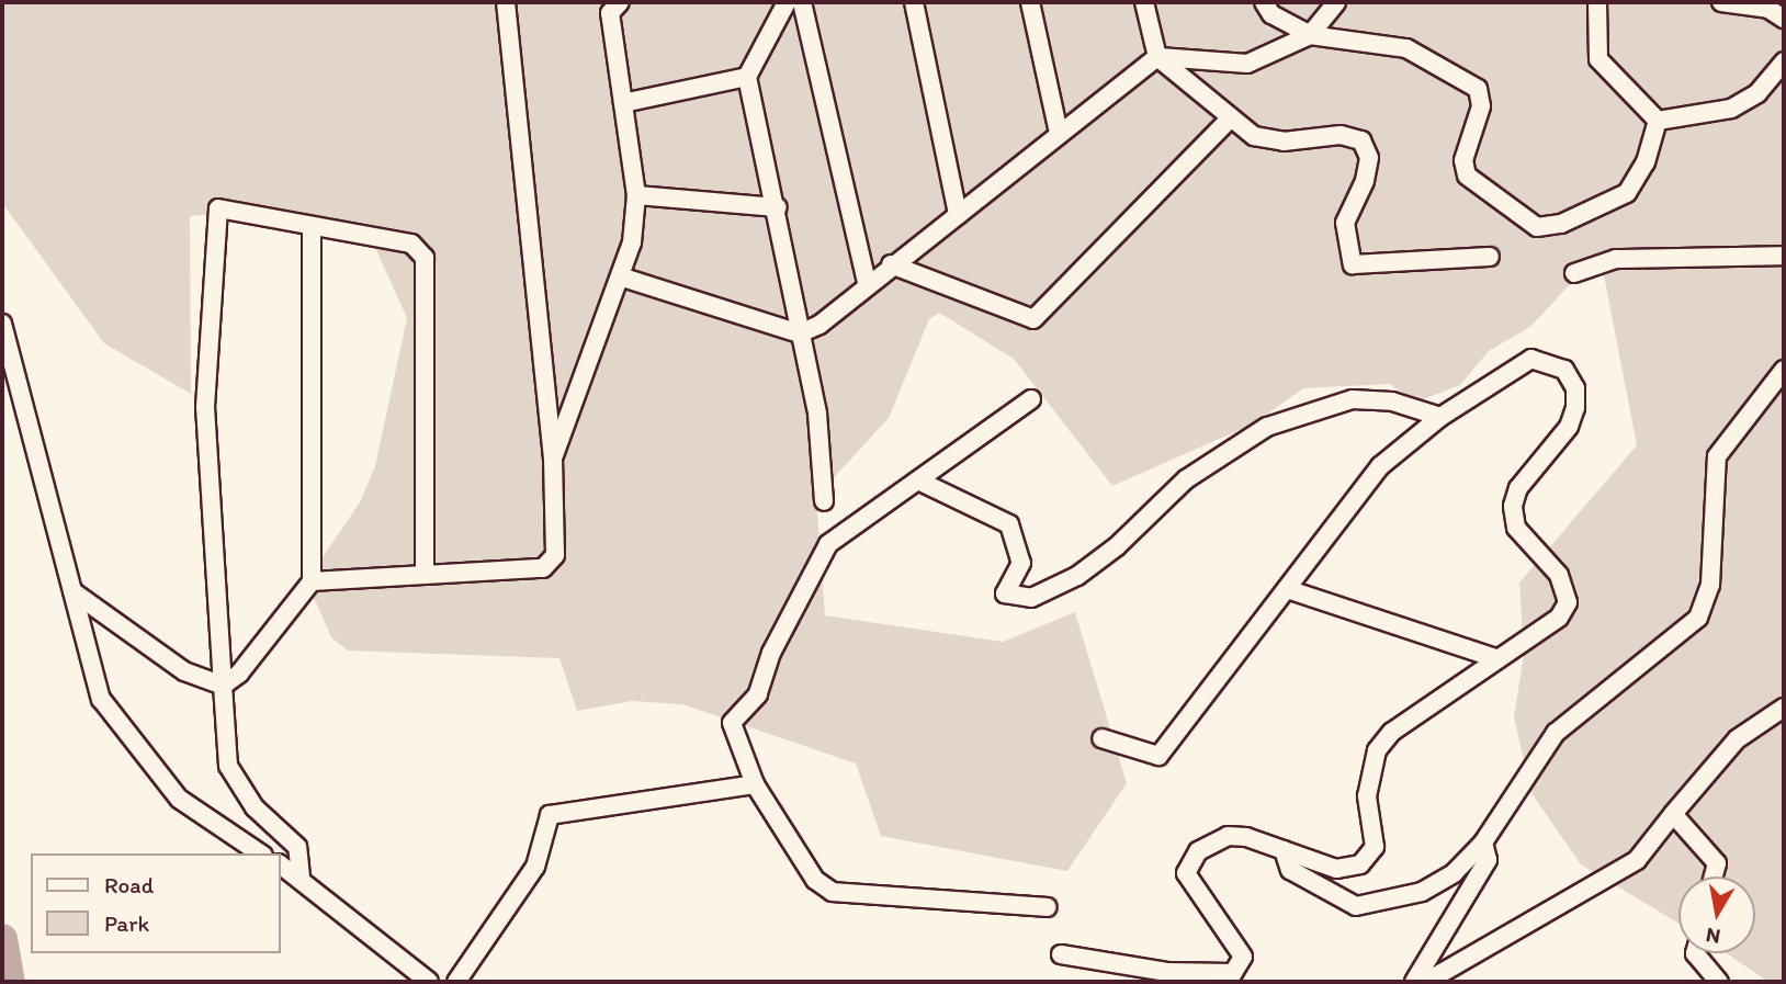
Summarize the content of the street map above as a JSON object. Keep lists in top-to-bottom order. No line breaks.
{"legend":["Road","Park"],"north":"bottom"}
